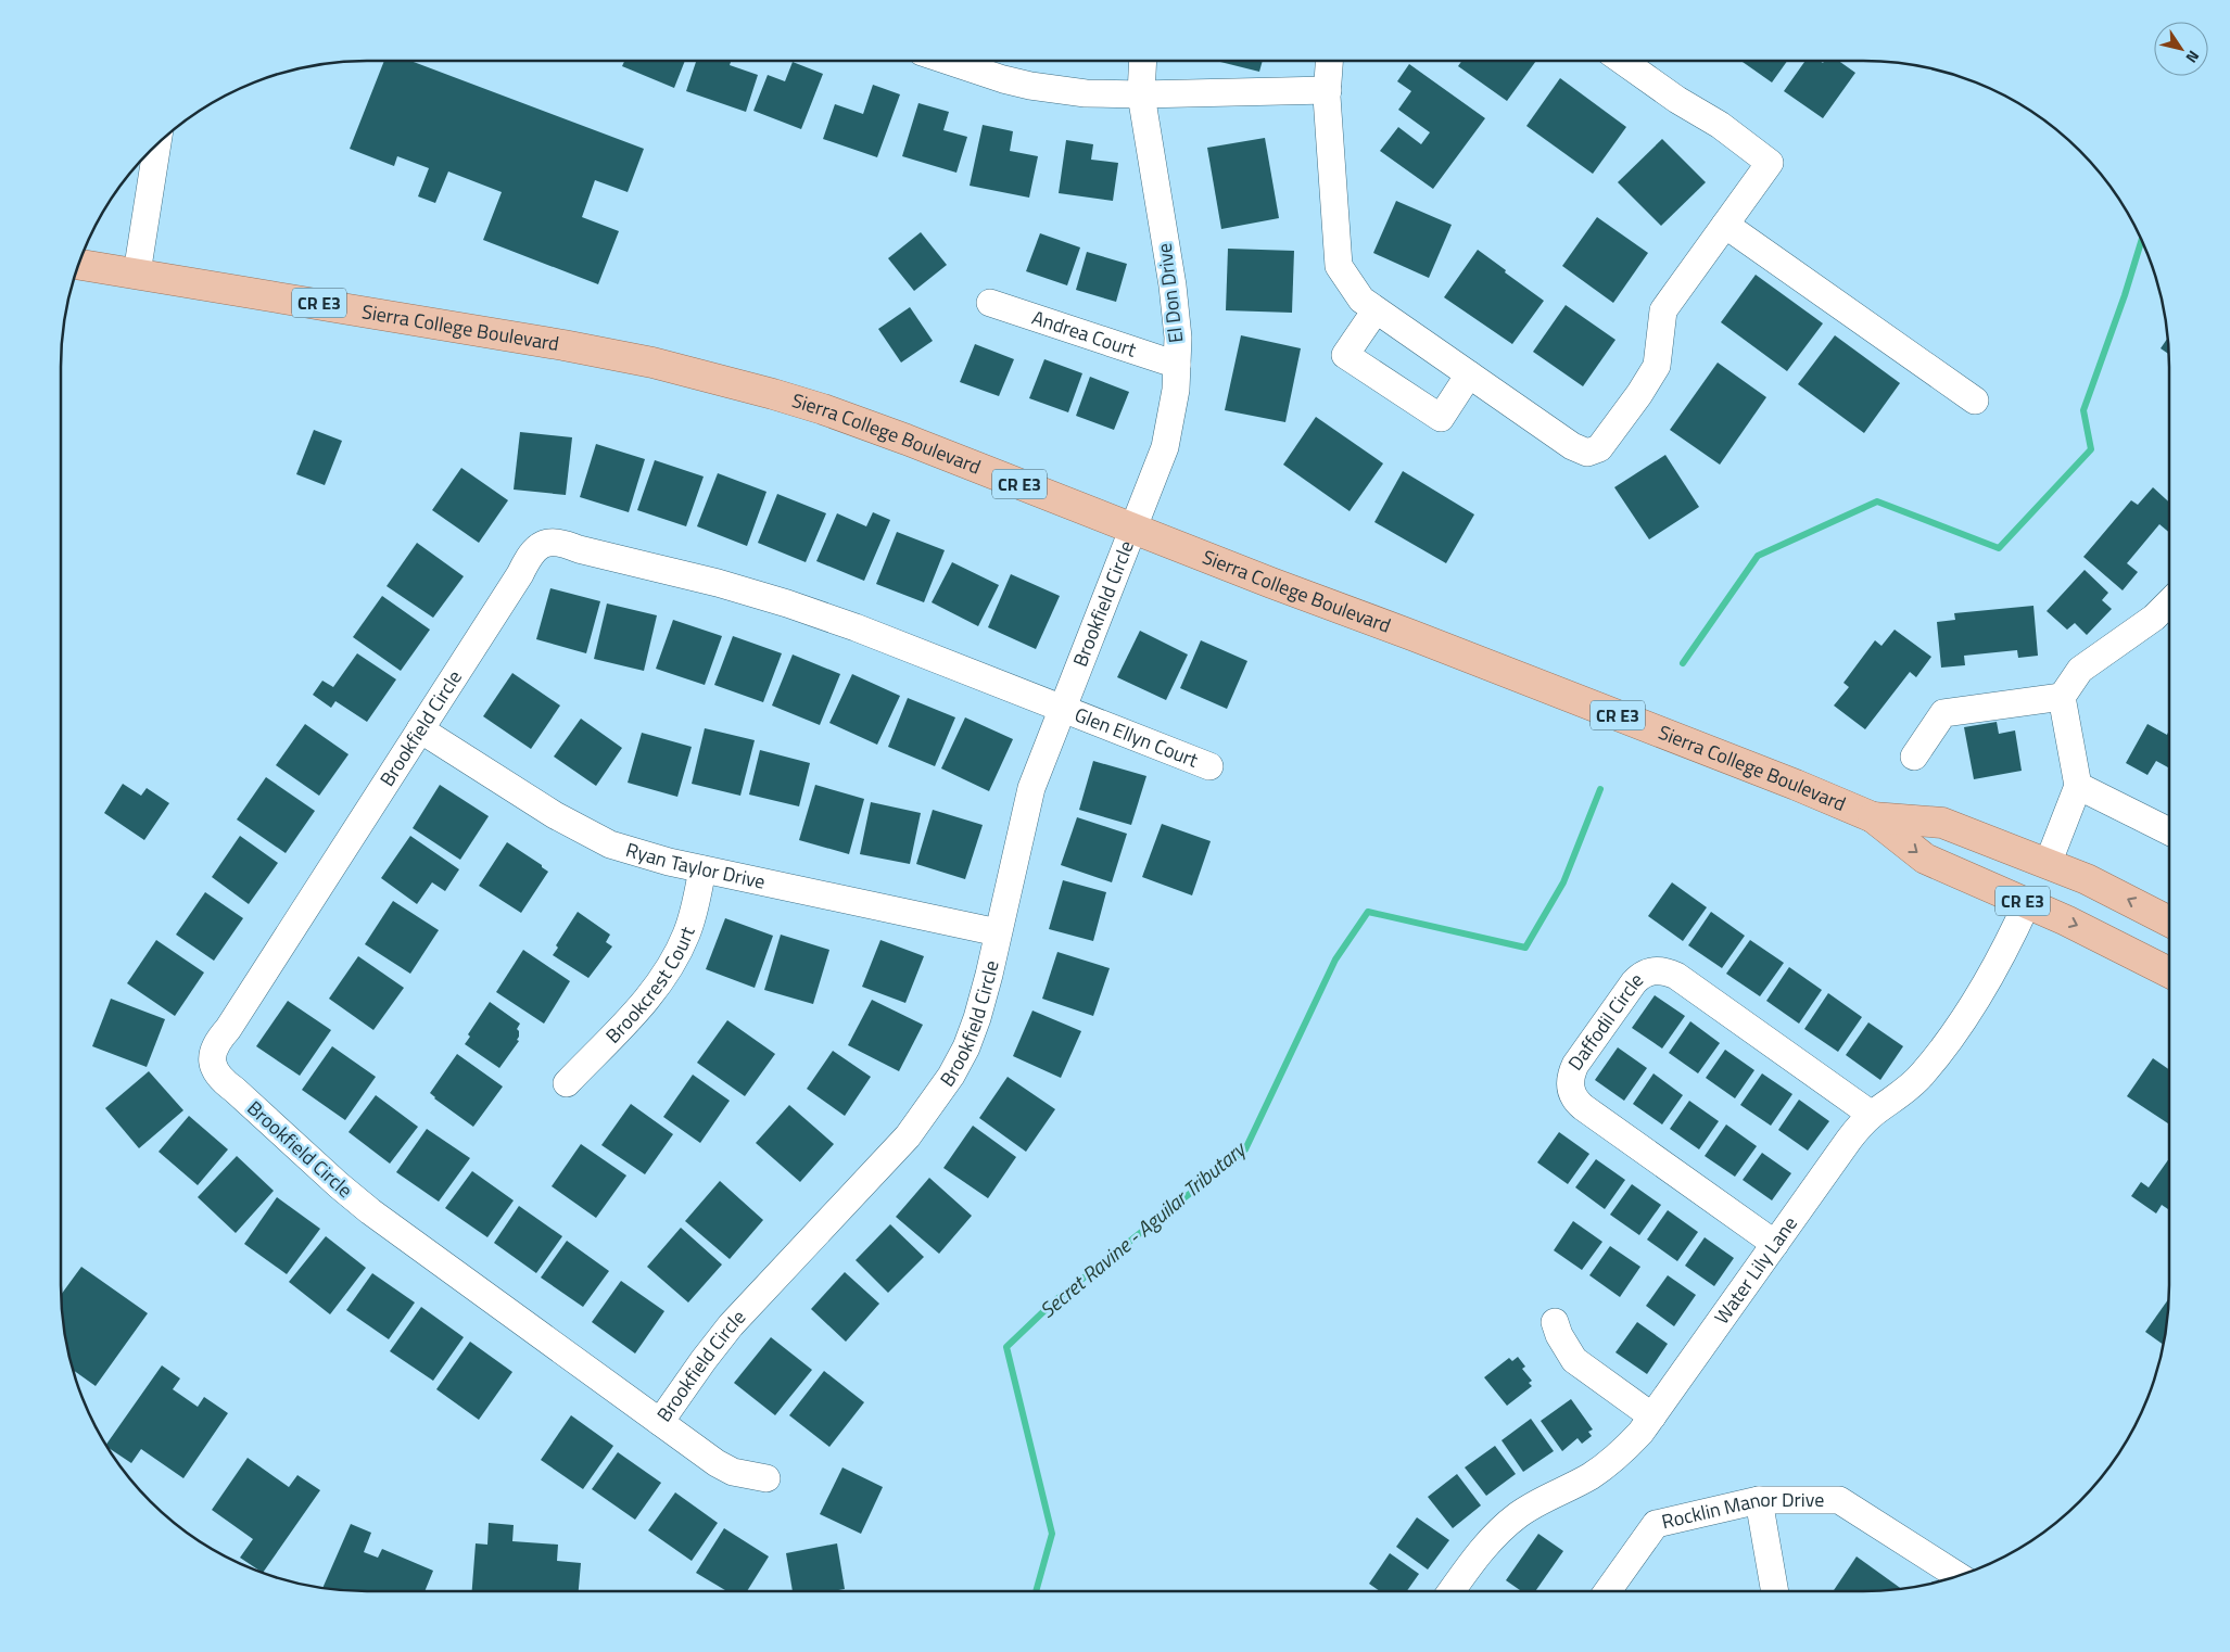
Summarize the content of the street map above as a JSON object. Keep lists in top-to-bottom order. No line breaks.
{"streets":{"main road":["CR E3","Sierra College Boulevard"],"street":["El Don Drive","Andrea Court","Brookfield Circle","Glen Ellyn Court","Ryan Taylor Drive","Brookcrest Court","Daffodil Circle","Water Lily Lane","Rocklin Manor Drive"]},"crossings":[["El Don Drive","Sierra College Boulevard"],["El Don Drive","Andrea Court"],["El Don Drive","Brookfield Circle"],["Sierra College Boulevard","Brookfield Circle"],["Sierra College Boulevard","Water Lily Lane"],["Brookfield Circle","Glen Ellyn Court"],["Brookfield Circle","Ryan Taylor Drive"],["Ryan Taylor Drive","Brookcrest Court"],["Daffodil Circle","Water Lily Lane"]],"water":["Secret Ravine - Aguilar Tributary"],"north":"bottom right"}
